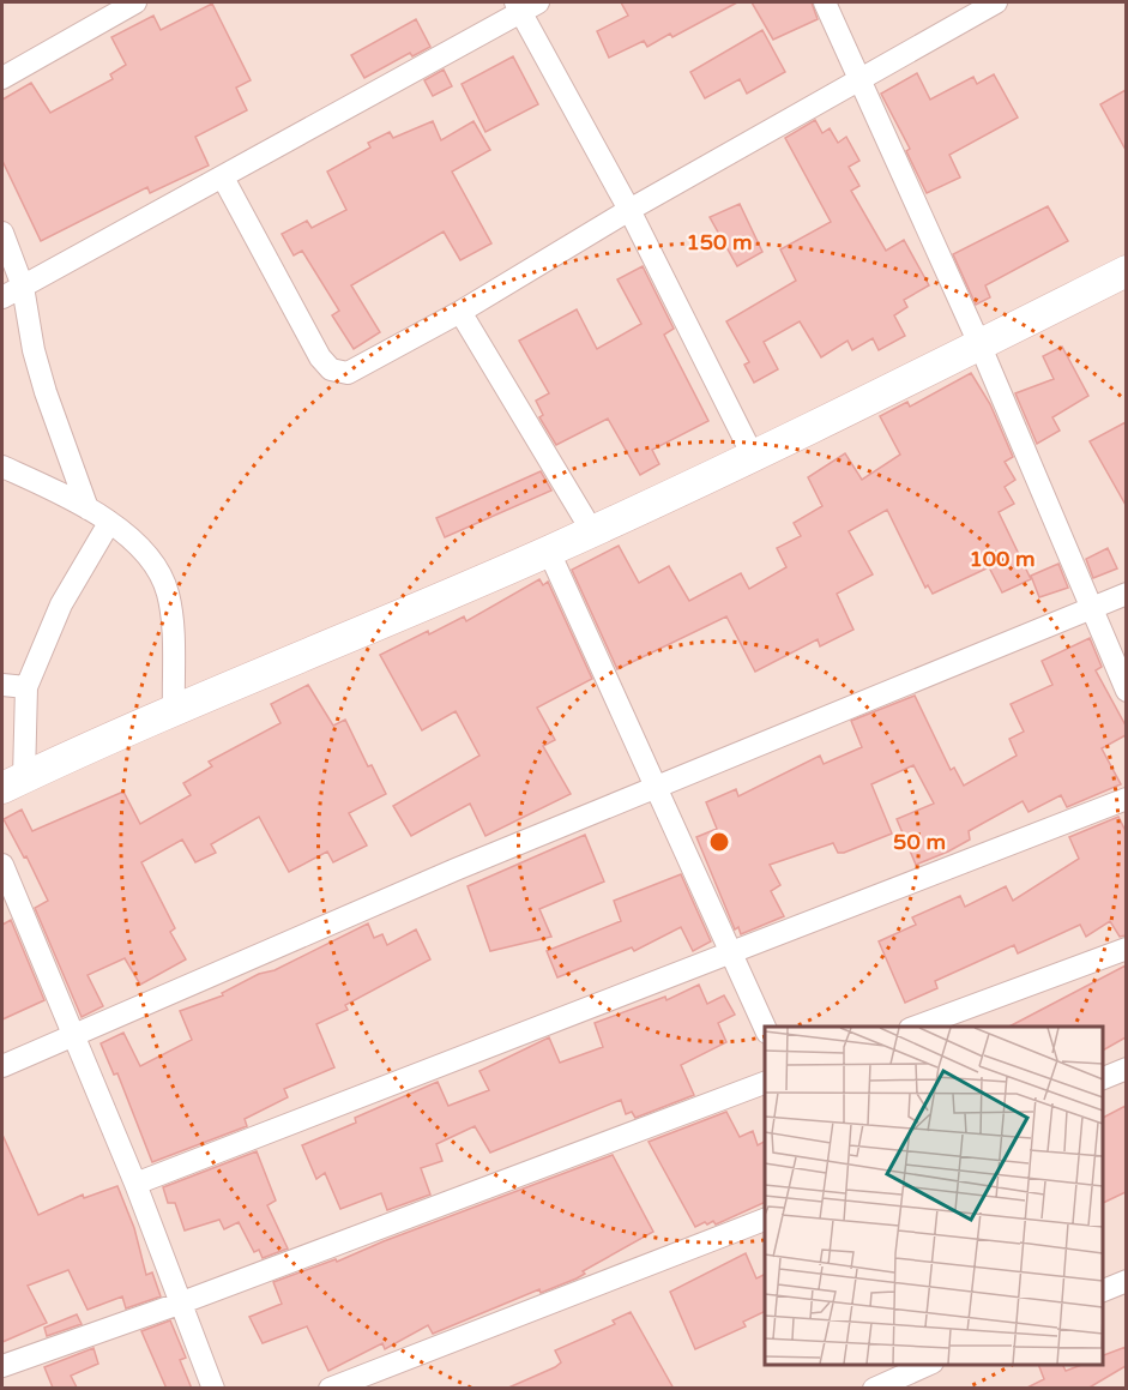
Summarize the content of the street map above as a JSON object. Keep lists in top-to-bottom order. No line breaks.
{"rings":["150 m","100 m","50 m"]}
